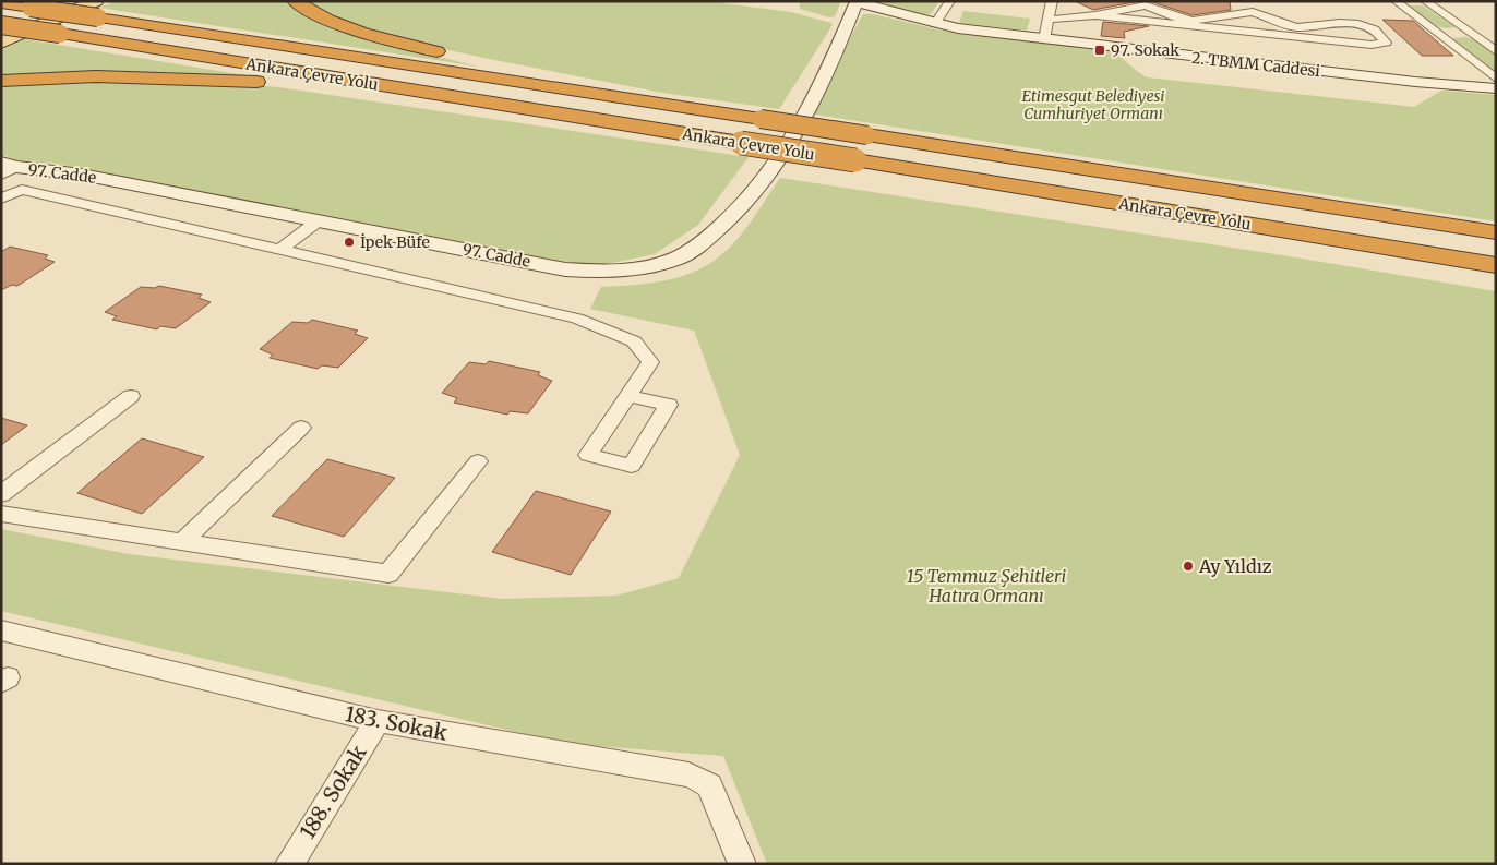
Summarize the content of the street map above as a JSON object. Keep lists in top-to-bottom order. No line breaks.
{"streets":{"highway":["Ankara Çevre Yolu"],"street":["2. TBMM Caddesi","97. Cadde","183. Sokak","188. Sokak"]},"crossings":[["2. TBMM Caddesi","97. Cadde"],["183. Sokak","188. Sokak"]],"parks":["Etimesgut Belediyesi Cumhuriyet Ormanı","15 Temmuz Şehitleri Hatıra Ormanı"],"places":{"transit":["97. Sokak"],"other":["İpek Büfe","Ay Yıldız"]}}
